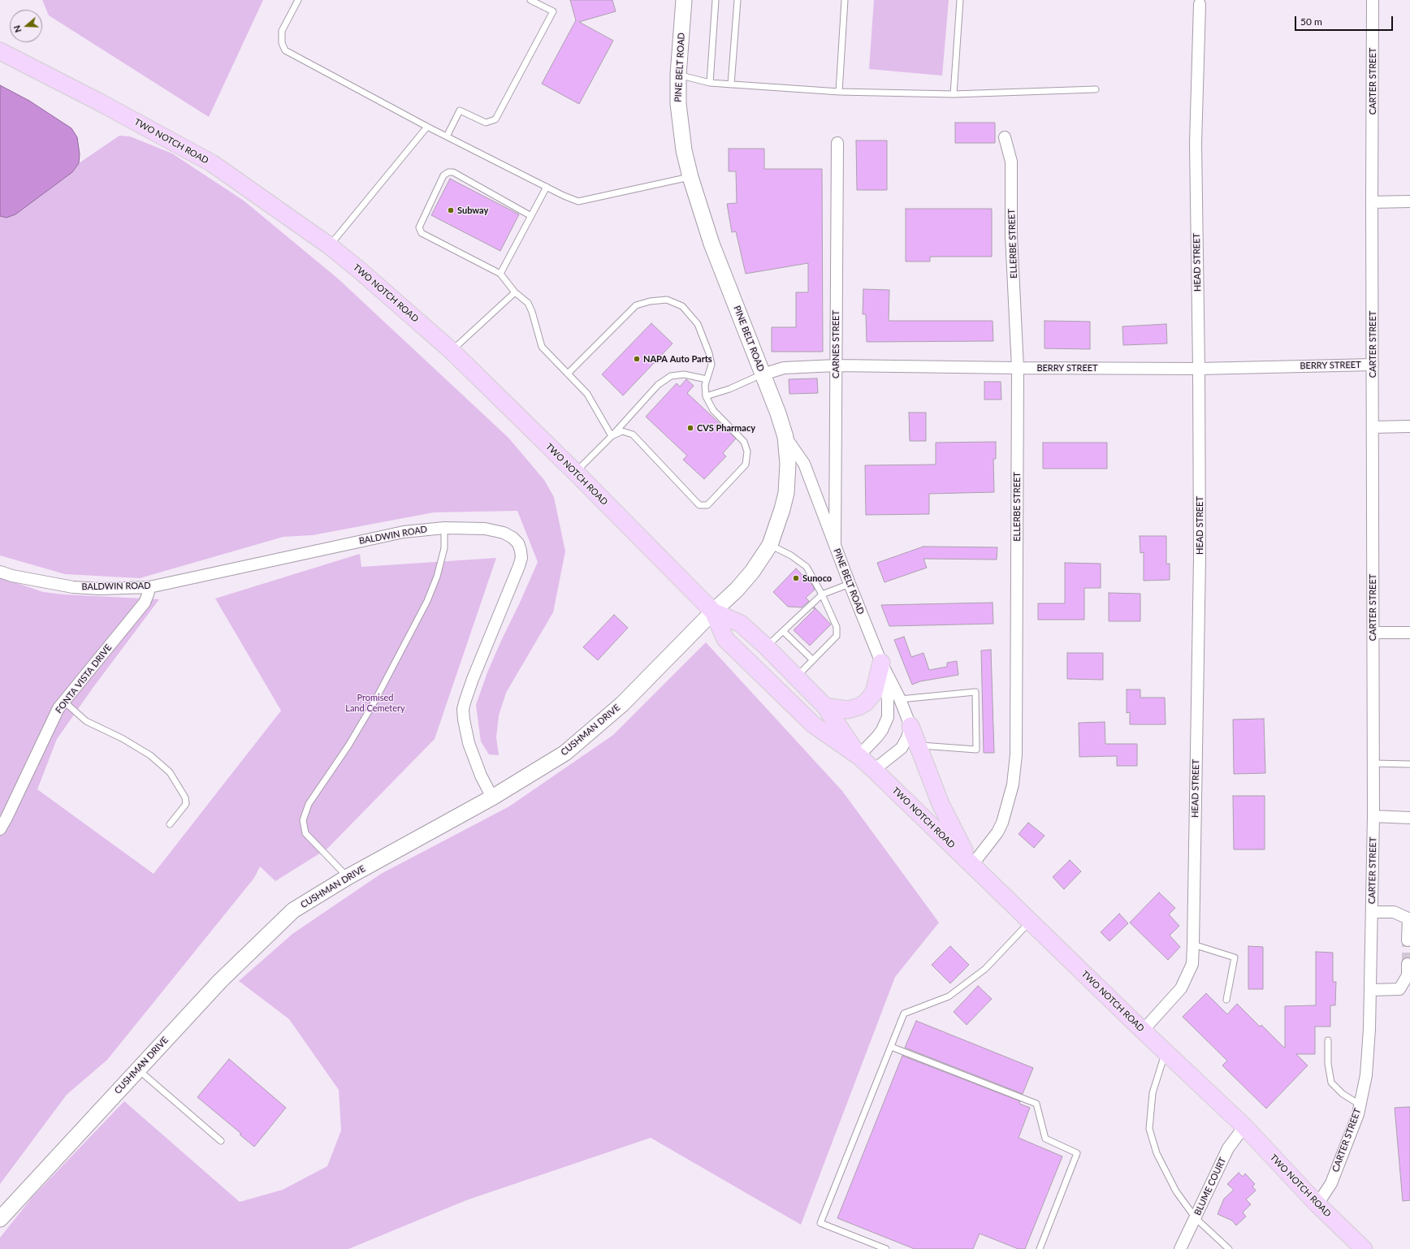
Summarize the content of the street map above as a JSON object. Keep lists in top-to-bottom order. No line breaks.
{"streets":{"main road":["TWO NOTCH ROAD"],"street":["PINE BELT ROAD","CARTER STREET","ELLERBE STREET","HEAD STREET","CARNES STREET","BERRY STREET","BALDWIN ROAD","FONTA VISTA DRIVE","CUSHMAN DRIVE","BLUME COURT"]},"crossings":[["PINE BELT ROAD","TWO NOTCH ROAD"],["PINE BELT ROAD","CARNES STREET"],["PINE BELT ROAD","BERRY STREET"],["PINE BELT ROAD","CUSHMAN DRIVE"],["CARTER STREET","TWO NOTCH ROAD"],["CARTER STREET","BERRY STREET"],["TWO NOTCH ROAD","ELLERBE STREET"],["TWO NOTCH ROAD","HEAD STREET"],["TWO NOTCH ROAD","CUSHMAN DRIVE"],["TWO NOTCH ROAD","BLUME COURT"],["ELLERBE STREET","BERRY STREET"],["HEAD STREET","BERRY STREET"],["CARNES STREET","BERRY STREET"],["BALDWIN ROAD","FONTA VISTA DRIVE"],["BALDWIN ROAD","CUSHMAN DRIVE"]],"parks":["Promised Land Cemetery"],"places":["Subway","NAPA Auto Parts","CVS Pharmacy","Sunoco"],"scale_bar":"50 m","north":"left"}
